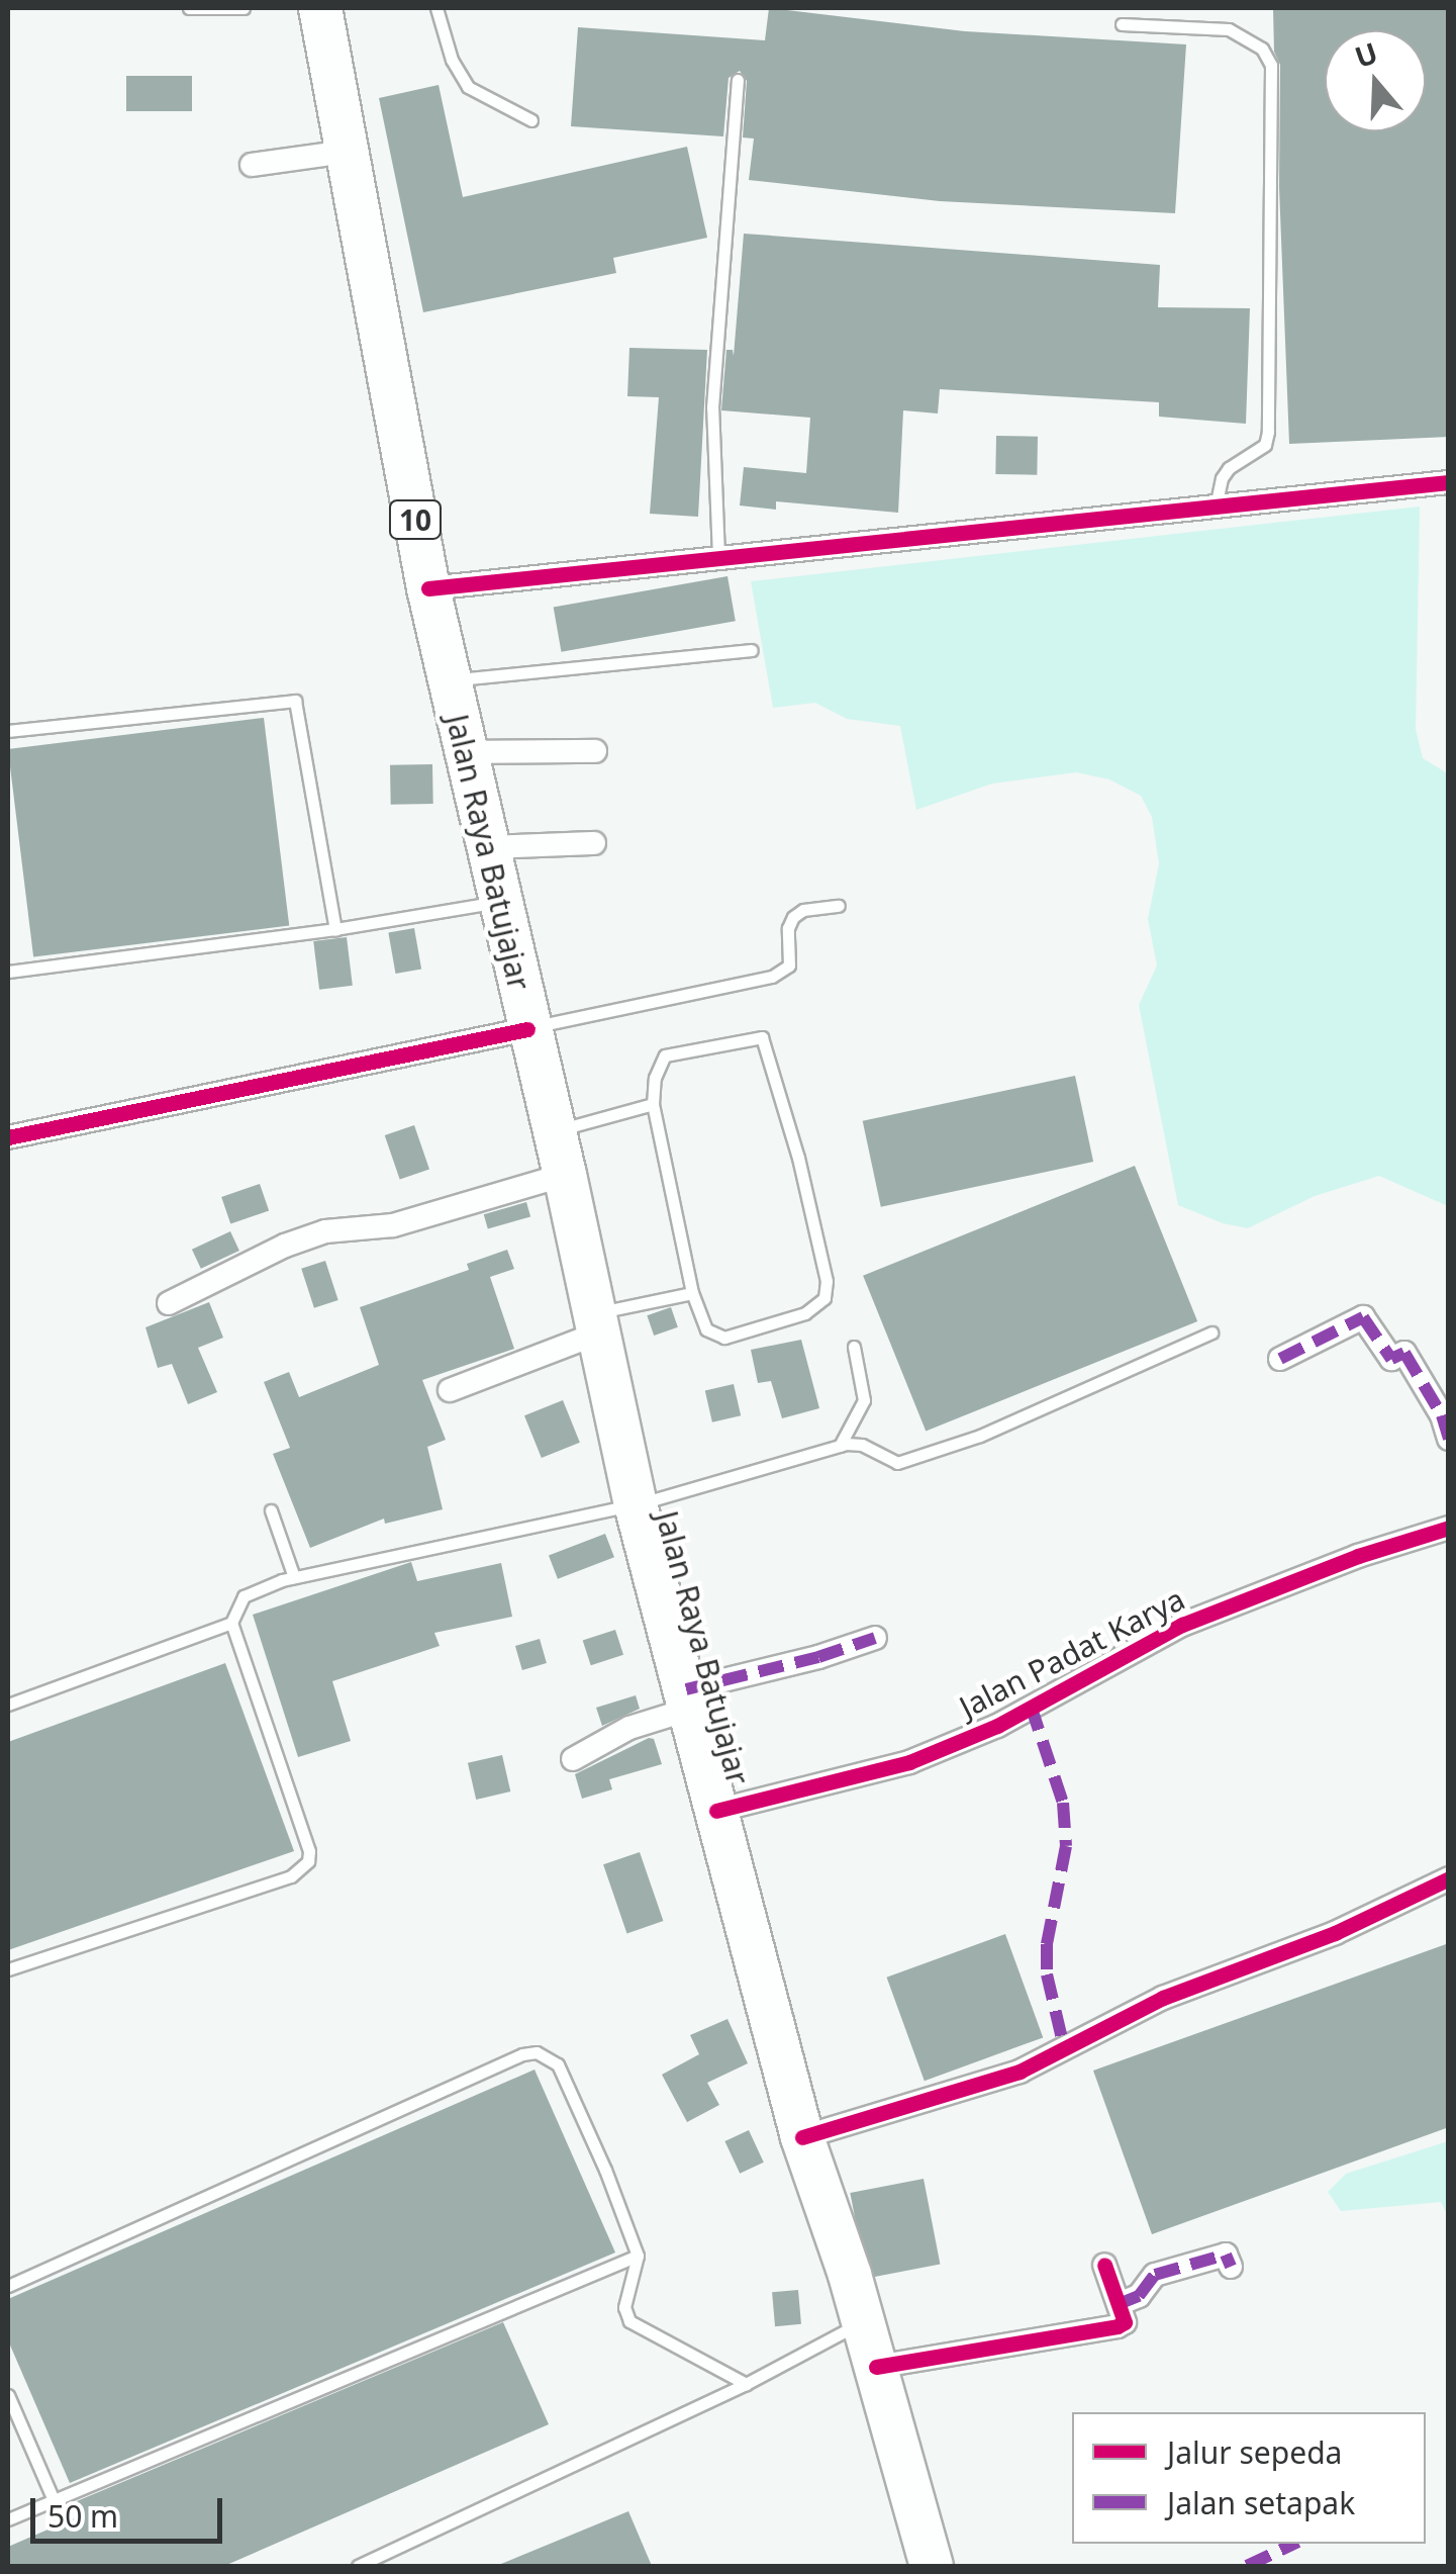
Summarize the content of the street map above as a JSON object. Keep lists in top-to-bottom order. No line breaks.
{"streets":{"highway":["10","Jalan Raya Batujajar"],"street":["Jalan Padat Karya"]},"crossings":[["Jalan Raya Batujajar","Jalan Padat Karya"]],"legend":["Jalur sepeda","Jalan setapak"],"scale_bar":"50 m","north":"top"}
